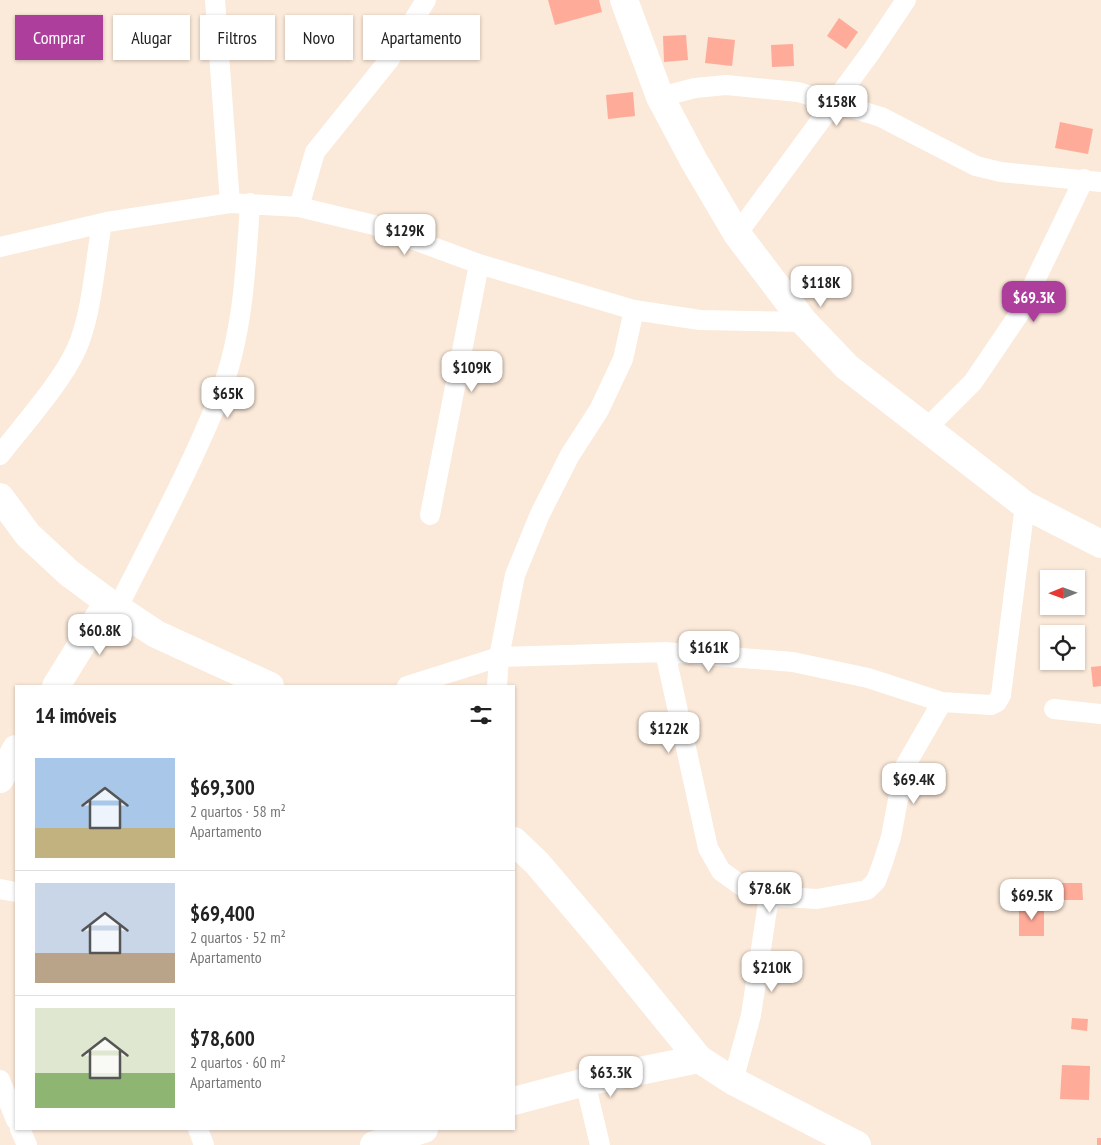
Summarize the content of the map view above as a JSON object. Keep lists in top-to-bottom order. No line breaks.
{"north":"left","page":{"chip":["Comprar","Alugar","Filtros","Novo","Apartamento"],"price":["$158K","$129K","$118K","$69.3K","$109K","$65K","$60.8K","$161K","$122K","$69.4K","$78.6K","$69.5K","$210K","$63.3K"],"heading":"14 imóveis","list":[{"name":"$69,300","note":"2 quartos · 58 m² · Apartamento"},{"name":"$69,400","note":"2 quartos · 52 m² · Apartamento"},{"name":"$78,600","note":"2 quartos · 60 m² · Apartamento"}]}}
